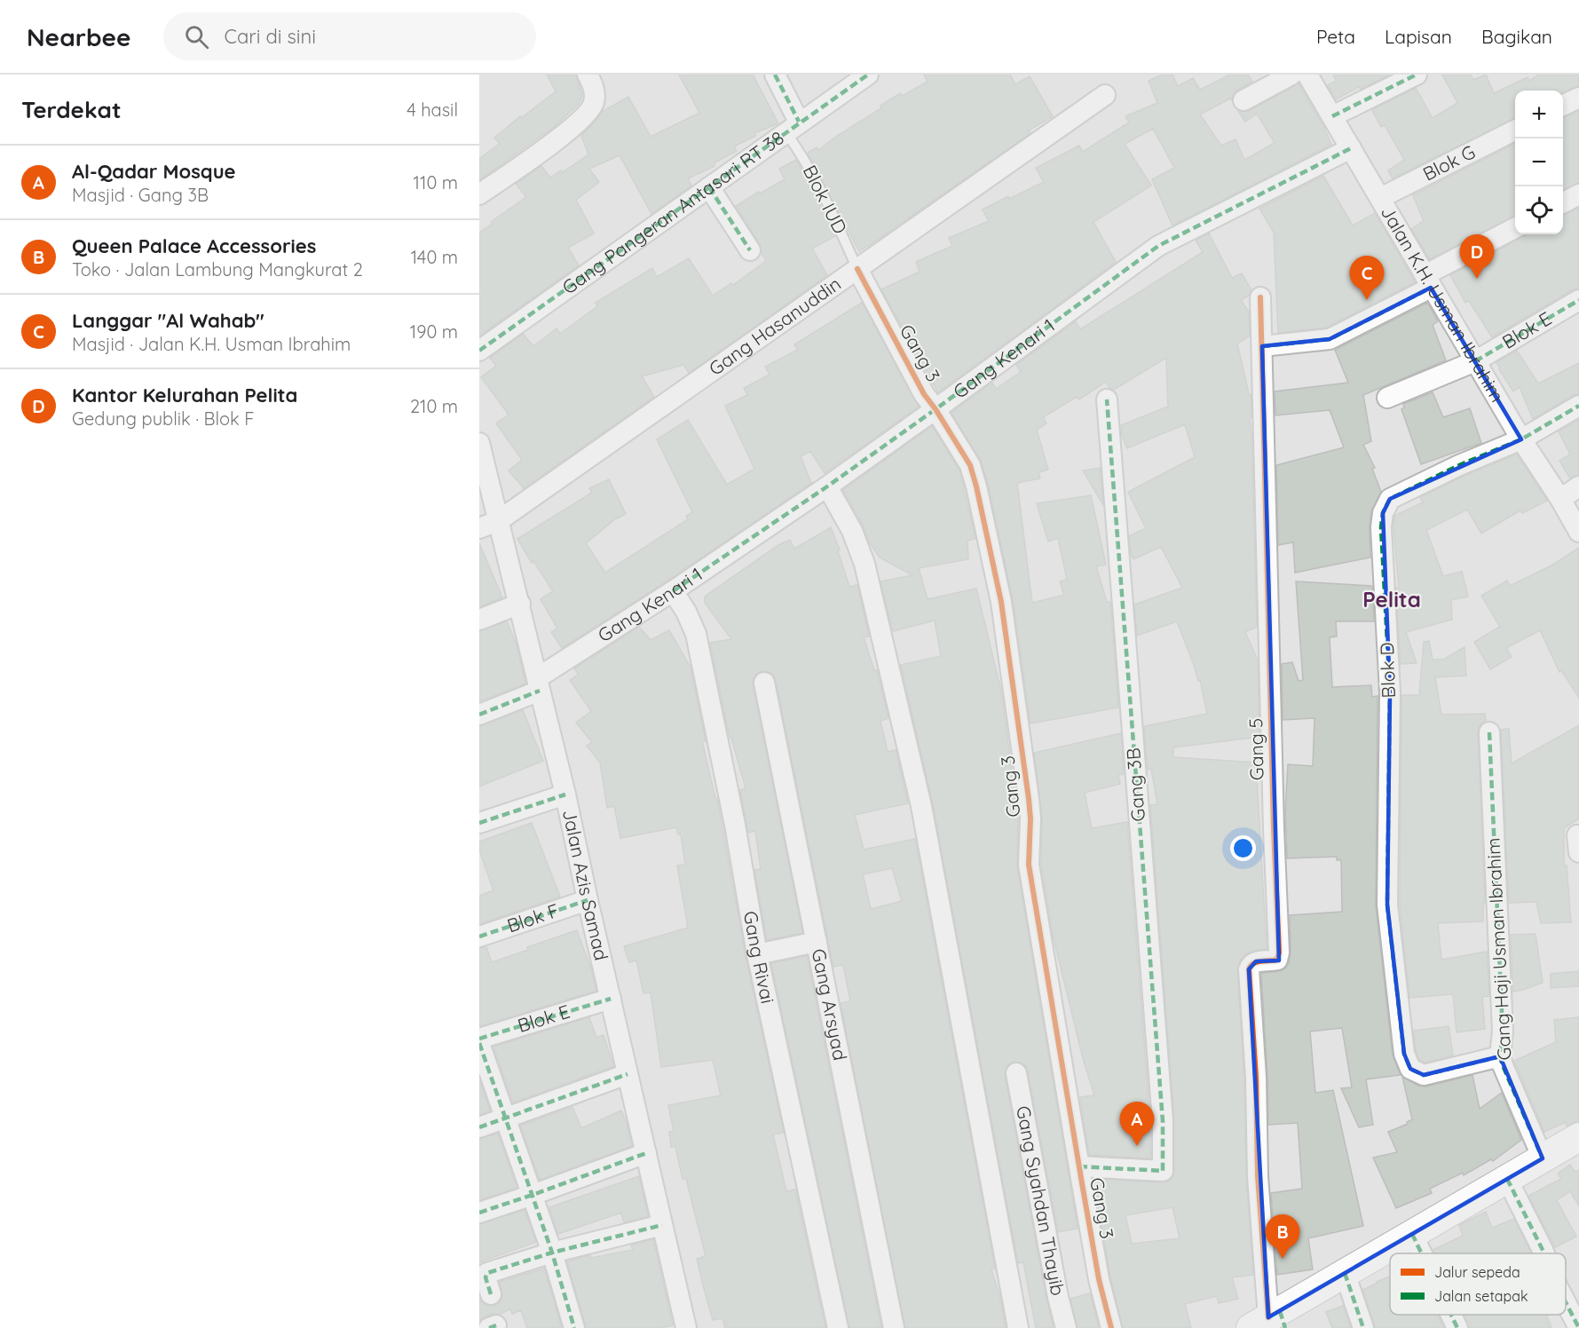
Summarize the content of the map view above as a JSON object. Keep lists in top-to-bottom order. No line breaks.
{"streets":{"street":["Blok G","Gang Pangeran Antasari RT 38","Jalan K.H. Usman Ibrahim","Gang Hasanuddin","Blok E","Gang 3","Gang Kenari 1","Blok D","Gang 5","Gang 3B","Jalan Azis Samad","Blok F","Gang Haji Usman Ibrahim","Gang Rivai","Gang Arsyad","Gang Syahdan Thayib"],"lane":["Blok IUD"]},"crossings":[["Blok G","Jalan K.H. Usman Ibrahim"],["Blok IUD","Gang Pangeran Antasari RT 38"],["Blok IUD","Gang Hasanuddin"],["Blok IUD","Gang 3"],["Jalan K.H. Usman Ibrahim","Blok E"],["Jalan K.H. Usman Ibrahim","Gang Kenari 1"],["Jalan K.H. Usman Ibrahim","Blok D"],["Gang Hasanuddin","Gang 3"],["Gang Hasanuddin","Jalan Azis Samad"],["Blok E","Jalan Azis Samad"],["Gang 3","Gang Kenari 1"],["Gang 3","Gang 3B"],["Gang Kenari 1","Jalan Azis Samad"],["Gang Kenari 1","Gang Rivai"],["Blok D","Gang Haji Usman Ibrahim"],["Jalan Azis Samad","Blok F"]],"districts":["Pelita"],"legend":["Jalur sepeda","Jalan setapak"],"page":{"header":"Nearbee","search":"Cari di sini","nav":["Peta","Lapisan","Bagikan"],"heading":["Terdekat","4 hasil"],"map_buttons":["+","−"],"list":[{"mark":"A","name":"Al-Qadar Mosque","note":"Masjid · Gang 3B","value":"110 m"},{"mark":"B","name":"Queen Palace Accessories","note":"Toko · Jalan Lambung Mangkurat 2","value":"140 m"},{"mark":"C","name":"Langgar \"Al Wahab\"","note":"Masjid · Jalan K.H. Usman Ibrahim","value":"190 m"},{"mark":"D","name":"Kantor Kelurahan Pelita","note":"Gedung publik · Blok F","value":"210 m"}],"pins":["D","C","A","B"]}}
